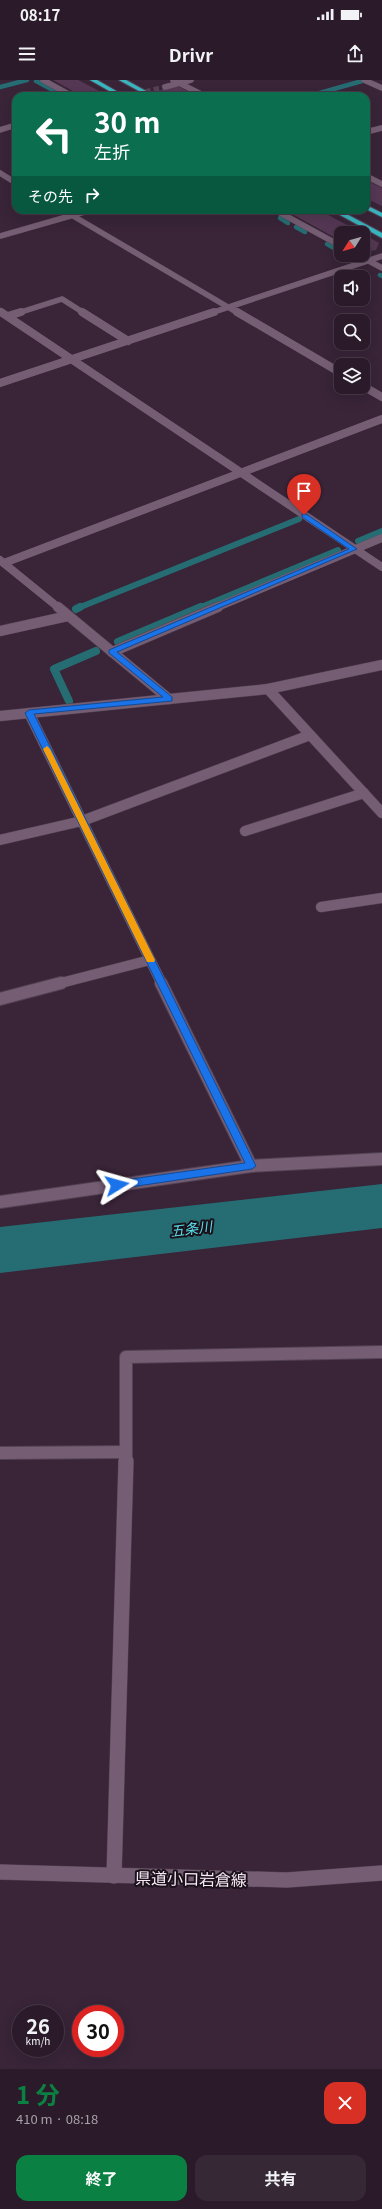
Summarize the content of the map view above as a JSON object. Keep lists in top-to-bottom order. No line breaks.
{"streets":{"street":["県道小口岩倉線"]},"water":["五条川"],"north":"bottom left","page":{"status":"08:17","header":"Drivr","turn":["30 m","左折"],"then":"その先","speed":"26 km/h","limit":"30","heading":["1 分","410 m · 08:18"],"buttons":["終了","共有"]}}
